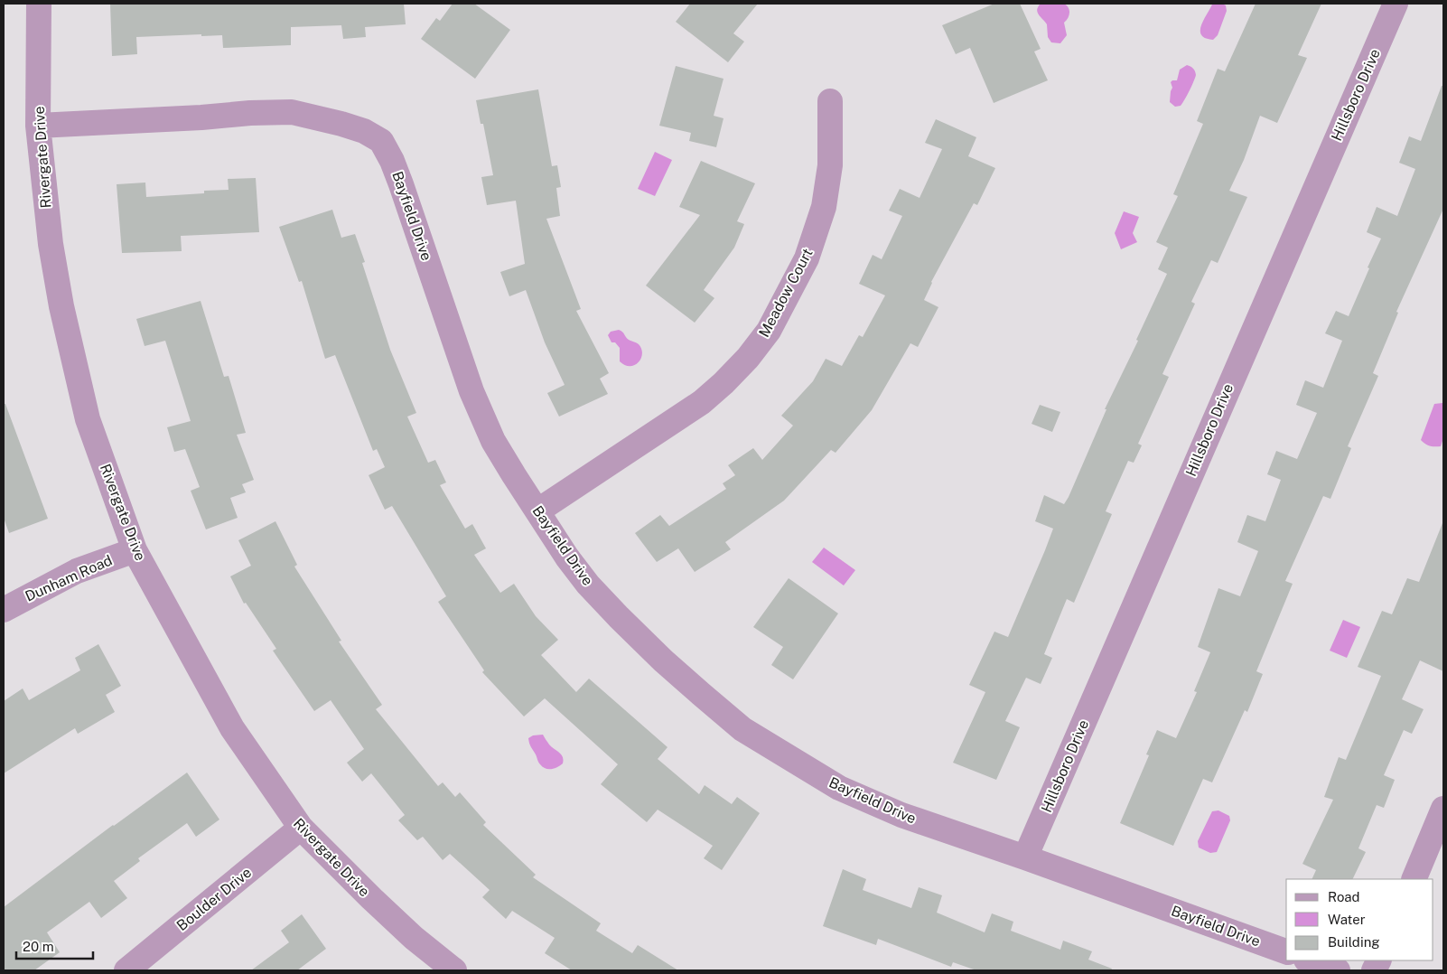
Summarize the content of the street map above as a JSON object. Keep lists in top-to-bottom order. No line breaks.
{"streets":{"street":["Hillsboro Drive","Rivergate Drive","Bayfield Drive","Meadow Court","Dunham Road","Boulder Drive"]},"crossings":[["Hillsboro Drive","Bayfield Drive"],["Rivergate Drive","Bayfield Drive"],["Rivergate Drive","Dunham Road"],["Rivergate Drive","Boulder Drive"],["Bayfield Drive","Meadow Court"]],"legend":["Road","Water","Building"],"scale_bar":"20 m"}
